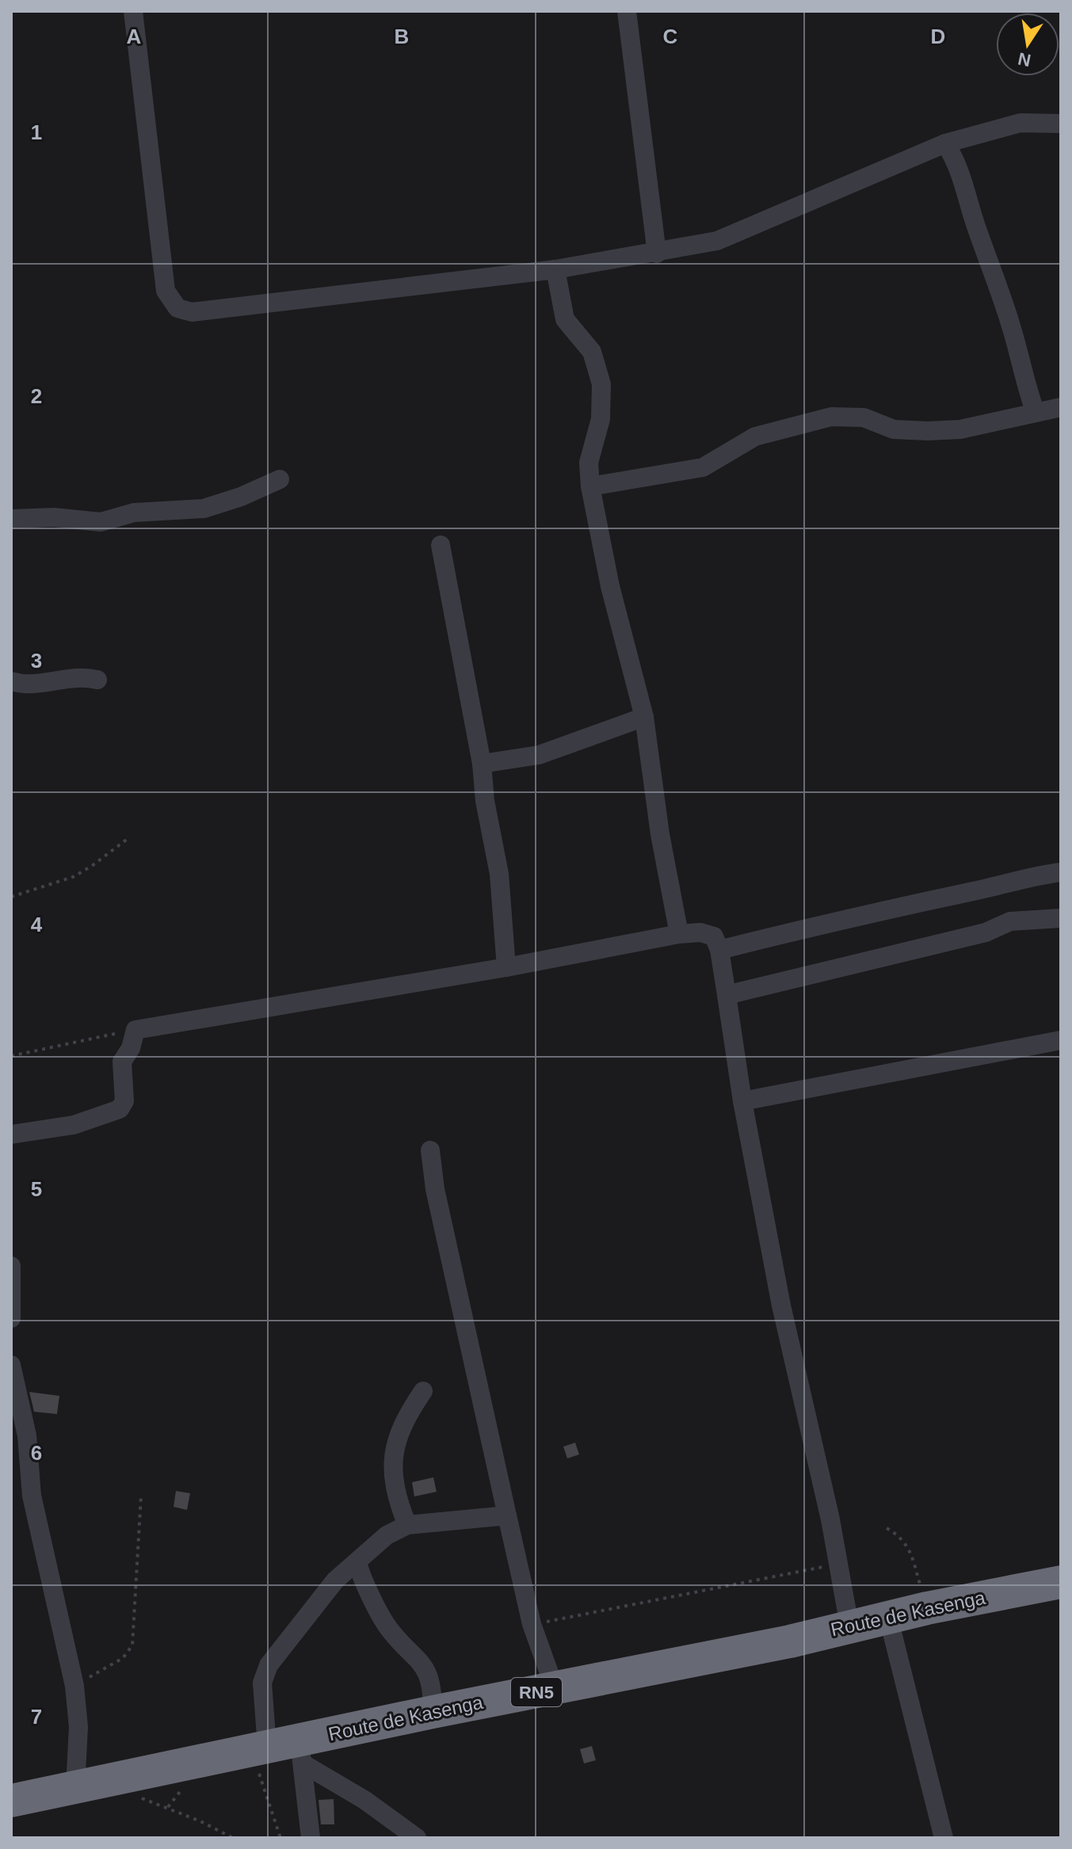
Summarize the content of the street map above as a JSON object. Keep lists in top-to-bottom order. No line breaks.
{"streets":{"highway":["Route de Kasenga","RN5"]},"north":"bottom","grid":{"columns":["A","B","C","D"],"rows":["1","2","3","4","5","6","7"]}}
